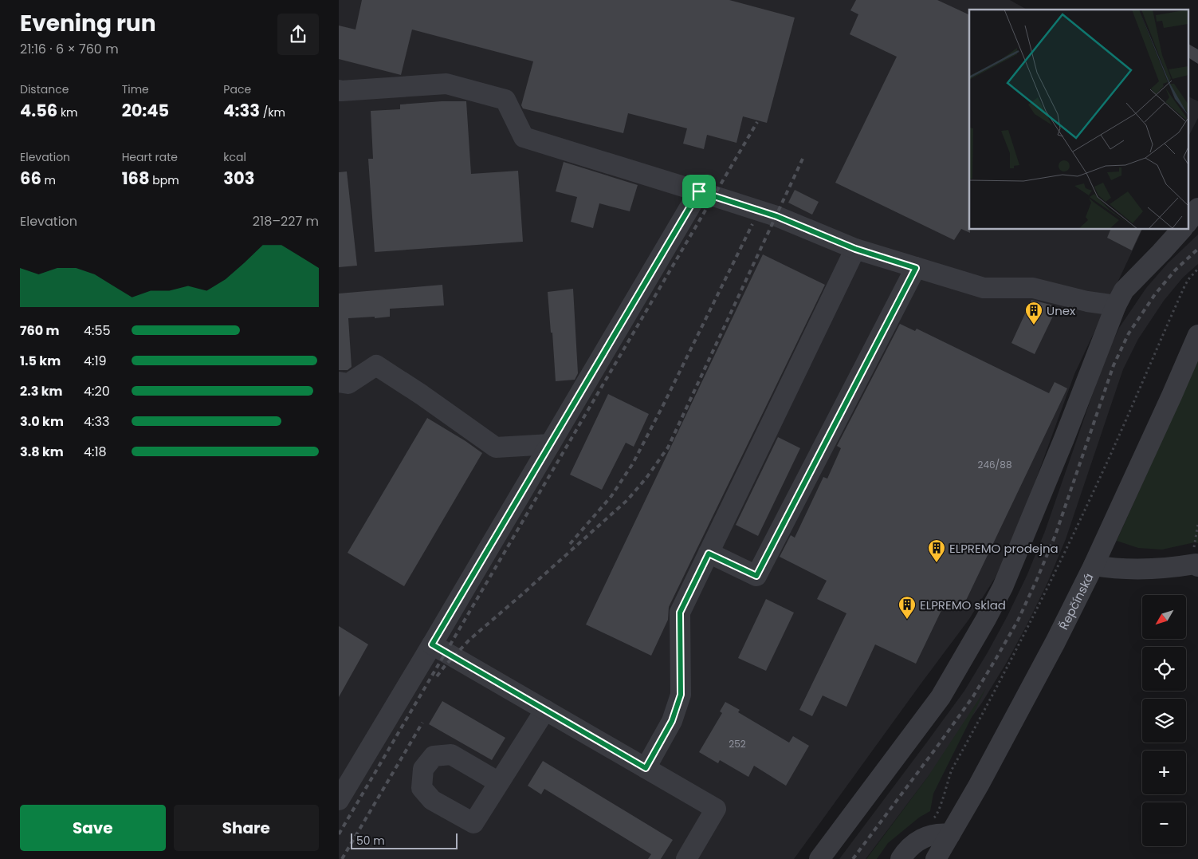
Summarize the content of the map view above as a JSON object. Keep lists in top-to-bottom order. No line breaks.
{"streets":{"street":["Řepčínská"]},"places":{"building":["Unex","ELPREMO prodejna","ELPREMO sklad"]},"house_numbers":["246/88","252"],"scale_bar":"50 m","north":"bottom left","page":{"heading":["Evening run","21:16 · 6 × 760 m"],"stats":[["Distance","4.56 km"],["Time","20:45"],["Pace","4:33 /km"],["Elevation","66 m"],["Heart rate","168 bpm"],["kcal","303"]],"chart":["Elevation","218–227 m"],"list":[{"name":"760 m","note":"4:55"},{"name":"1.5 km","note":"4:19"},{"name":"2.3 km","note":"4:20"},{"name":"3.0 km","note":"4:33"},{"name":"3.8 km","note":"4:18"}],"map_buttons":["+","−"],"buttons":["Save","Share"],"scale":"50 m"}}
